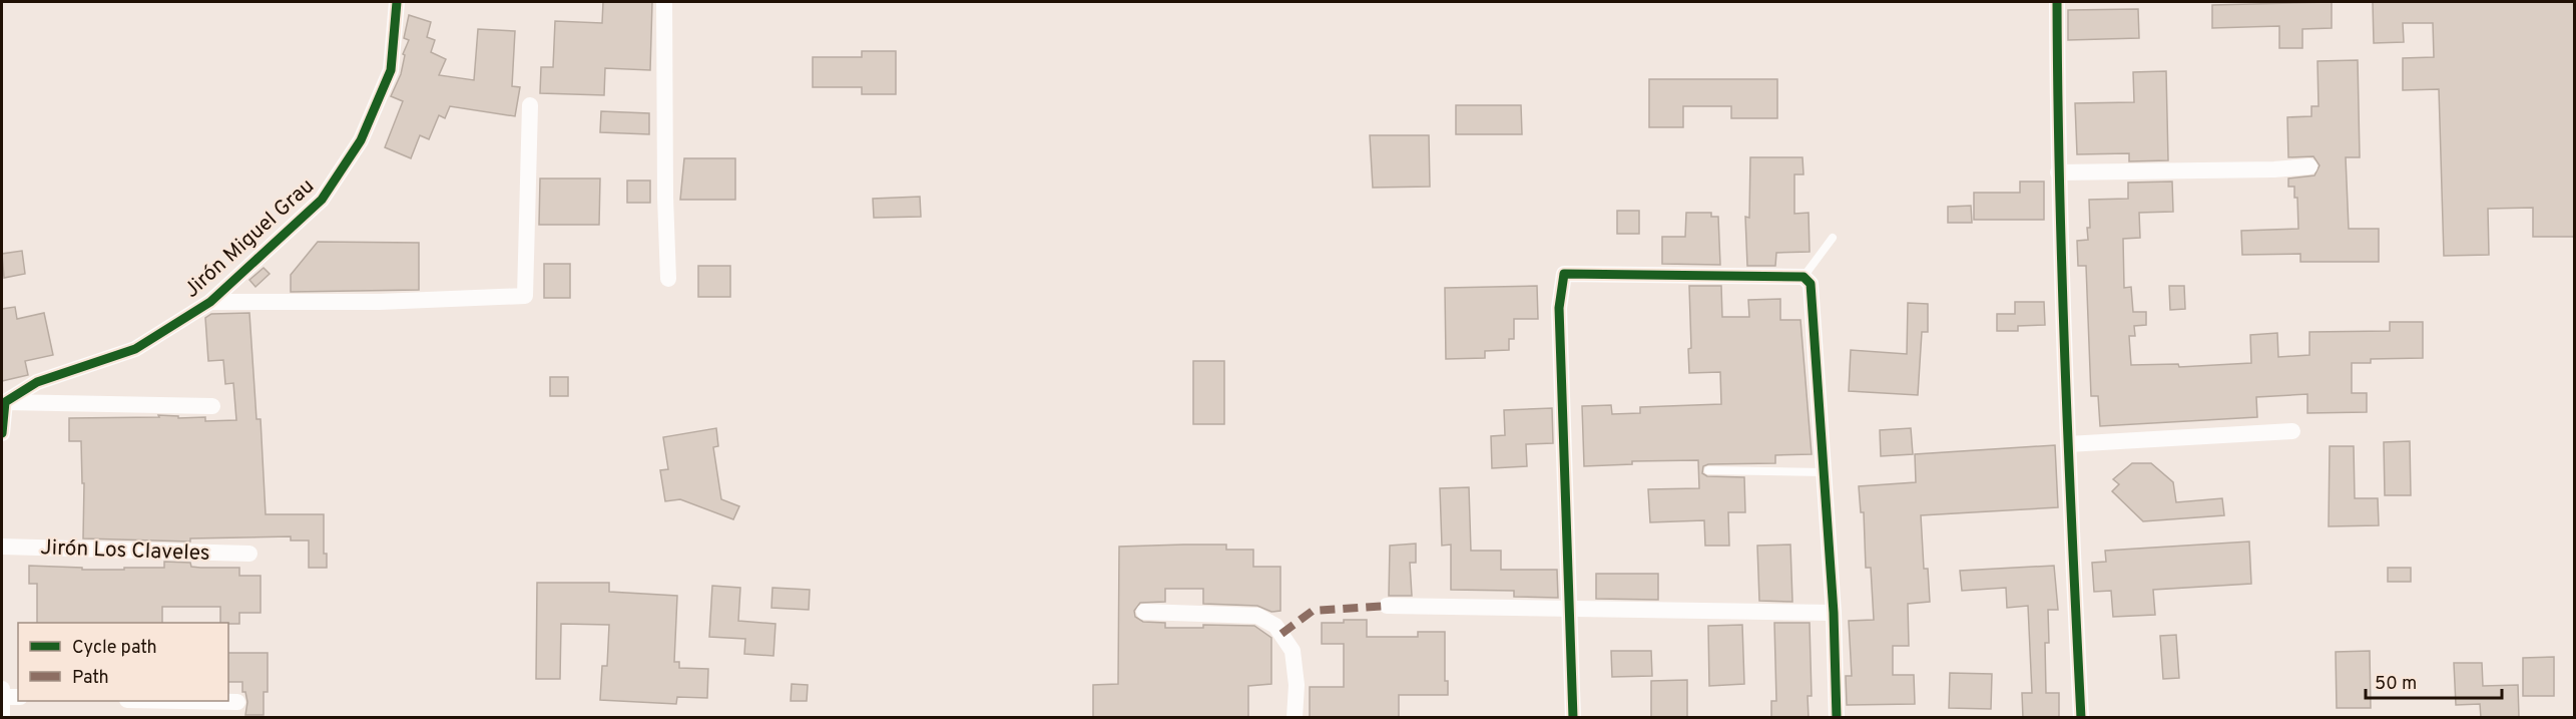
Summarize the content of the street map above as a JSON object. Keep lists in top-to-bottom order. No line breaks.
{"streets":{"street":["Jirón Miguel Grau","Jirón Los Claveles"]},"legend":["Cycle path","Path"],"scale_bar":"50 m"}
